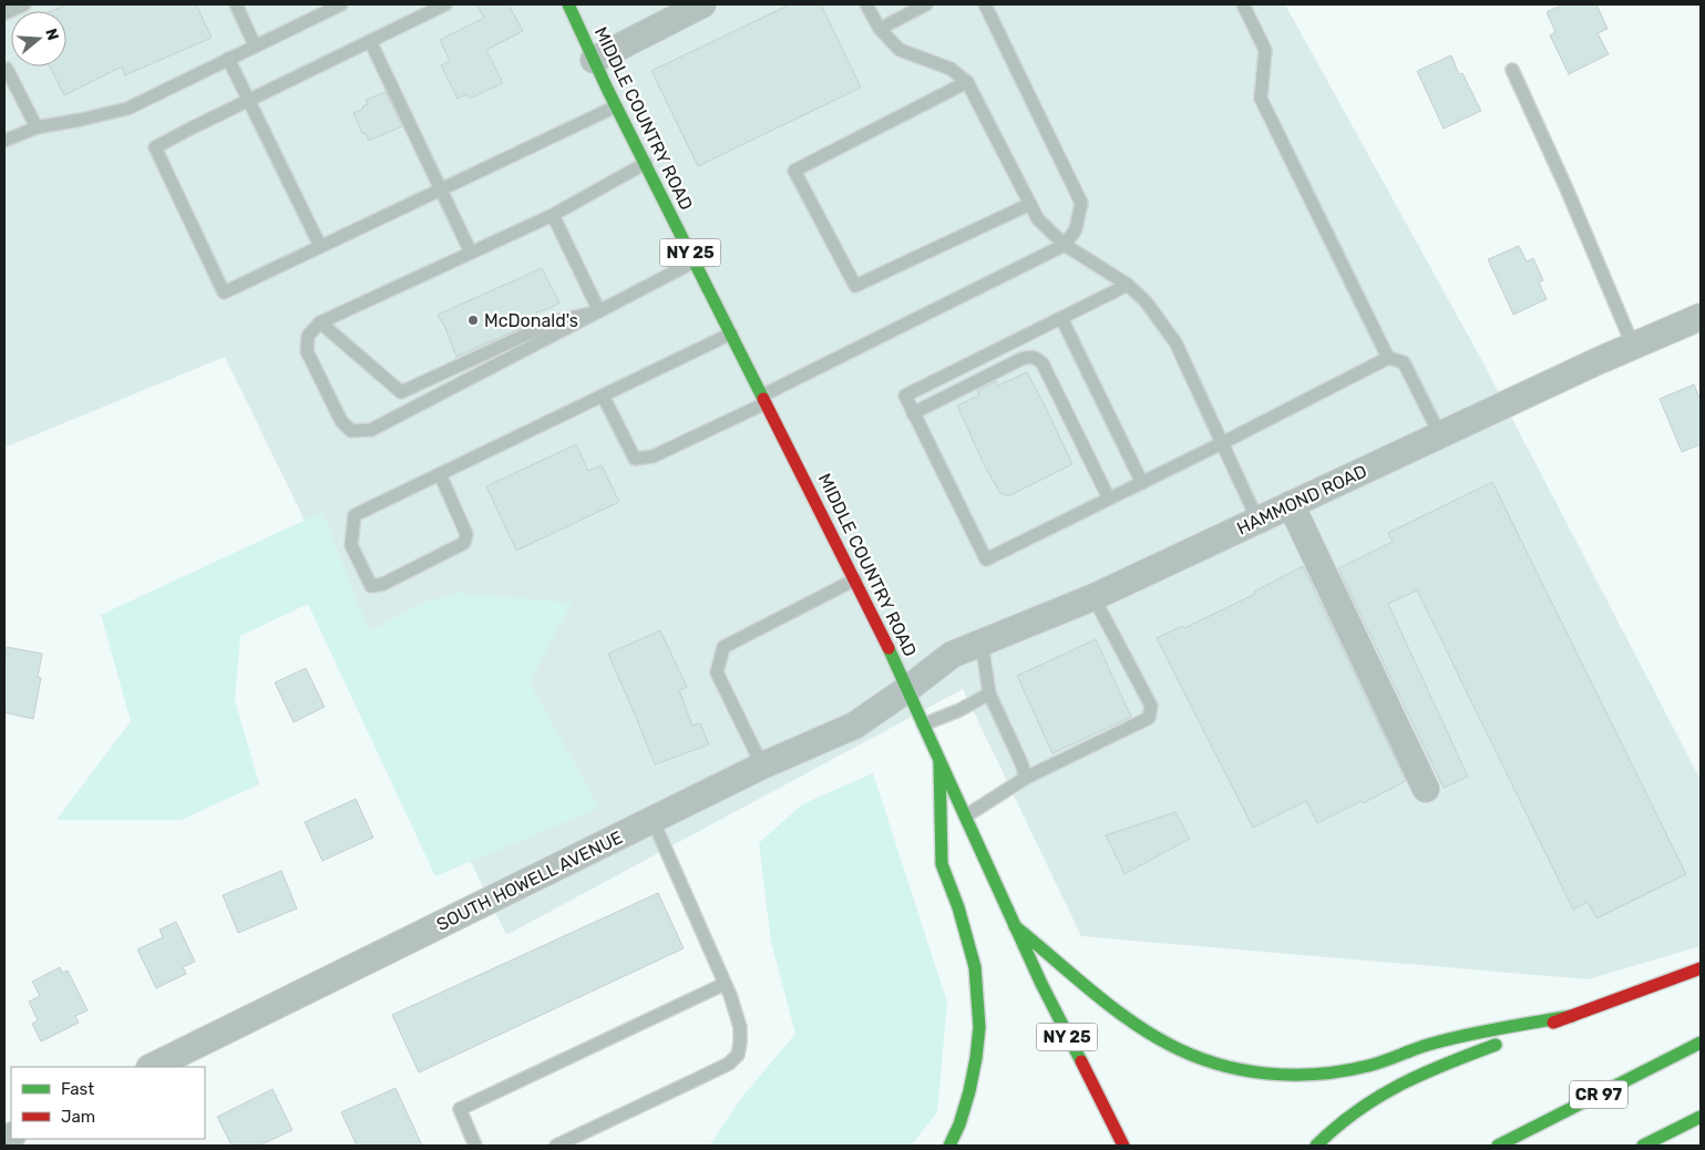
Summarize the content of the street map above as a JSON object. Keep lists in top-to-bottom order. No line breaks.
{"streets":{"main road":["MIDDLE COUNTRY ROAD","NY 25","CR 97"],"street":["HAMMOND ROAD","SOUTH HOWELL AVENUE"]},"crossings":[["MIDDLE COUNTRY ROAD","HAMMOND ROAD"],["MIDDLE COUNTRY ROAD","SOUTH HOWELL AVENUE"],["HAMMOND ROAD","SOUTH HOWELL AVENUE"]],"places":["McDonald's"],"legend":["Fast","Jam"],"north":"right"}
